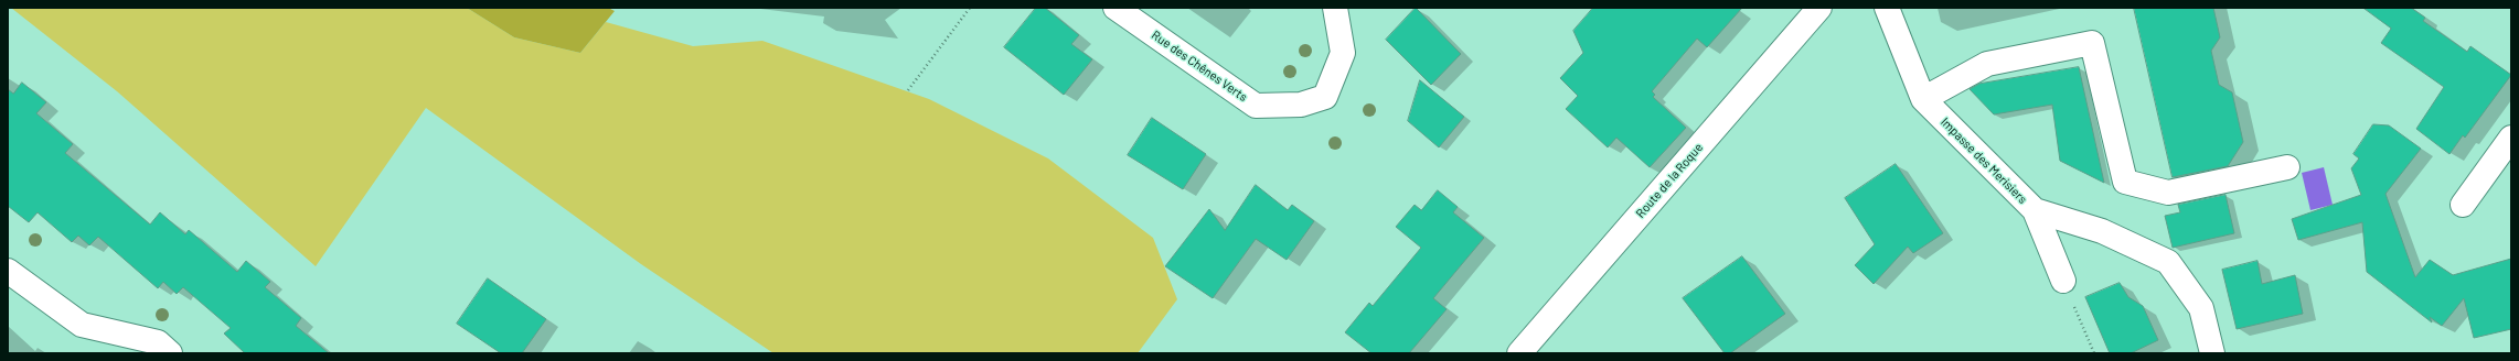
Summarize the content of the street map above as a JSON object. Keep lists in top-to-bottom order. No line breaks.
{"streets":{"street":["Rue des Chênes Verts","Impasse des Merisiers","Route de la Roque"]}}
